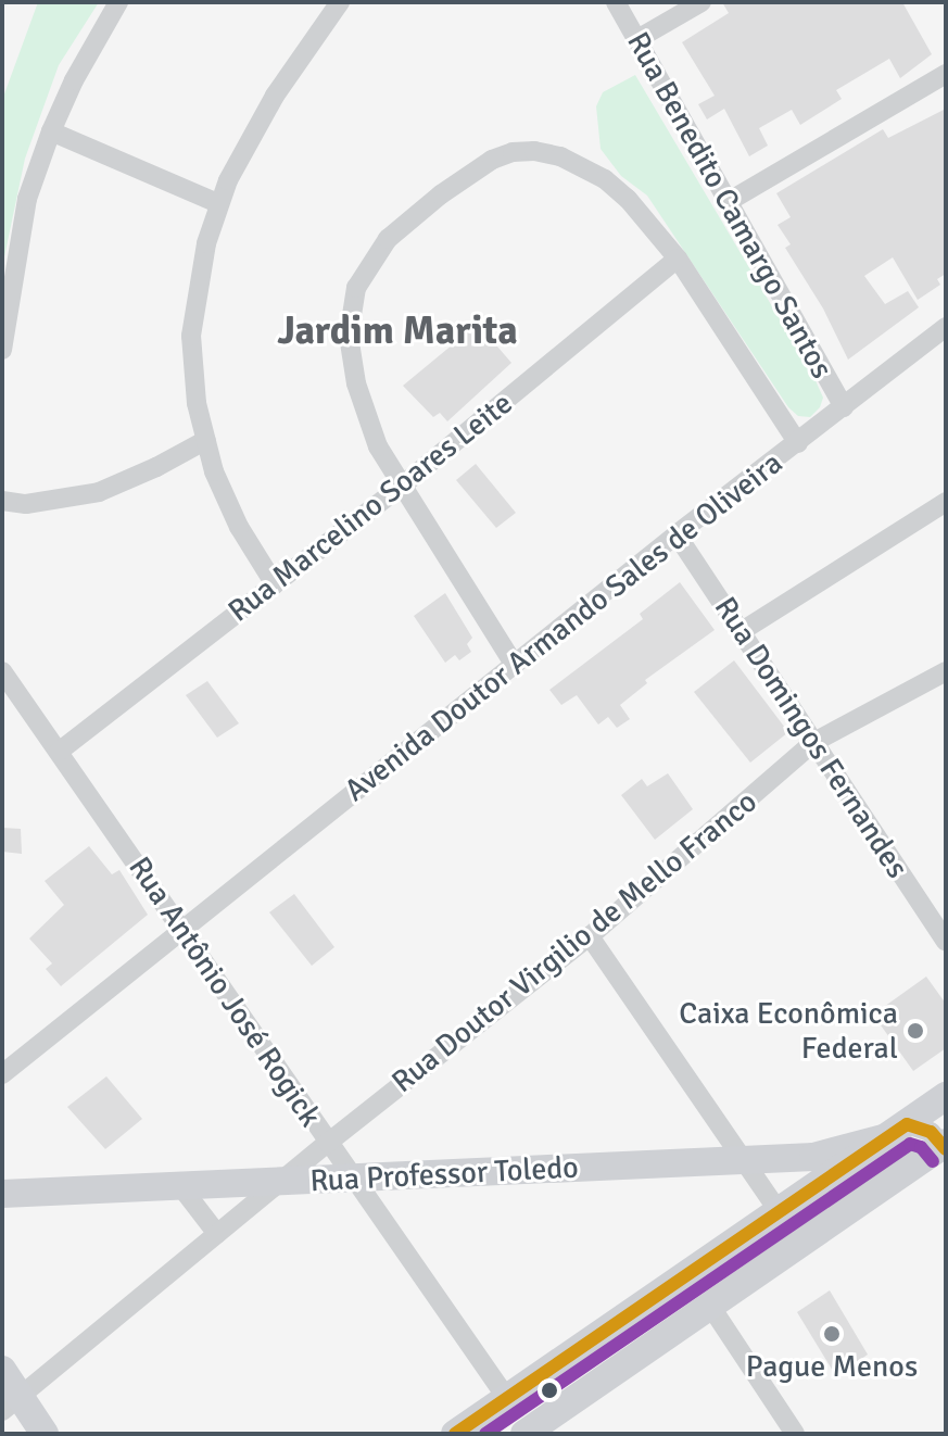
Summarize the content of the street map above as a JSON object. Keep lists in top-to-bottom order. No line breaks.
{"streets":{"main road":["Rua Professor Toledo"],"street":["Rua Benedito Camargo Santos","Rua Marcelino Soares Leite","Avenida Doutor Armando Sales de Oliveira","Rua Domingos Fernandes","Rua Doutor Virgilio de Mello Franco","Rua Antônio José Rogick"]},"crossings":[["Rua Benedito Camargo Santos","Avenida Doutor Armando Sales de Oliveira"],["Rua Marcelino Soares Leite","Rua Antônio José Rogick"],["Avenida Doutor Armando Sales de Oliveira","Rua Domingos Fernandes"],["Avenida Doutor Armando Sales de Oliveira","Rua Antônio José Rogick"],["Rua Domingos Fernandes","Rua Doutor Virgilio de Mello Franco"],["Rua Doutor Virgilio de Mello Franco","Rua Antônio José Rogick"],["Rua Doutor Virgilio de Mello Franco","Rua Professor Toledo"],["Rua Antônio José Rogick","Rua Professor Toledo"]],"districts":["Jardim Marita"],"places":["Caixa Econômica Federal","Pague Menos"]}
